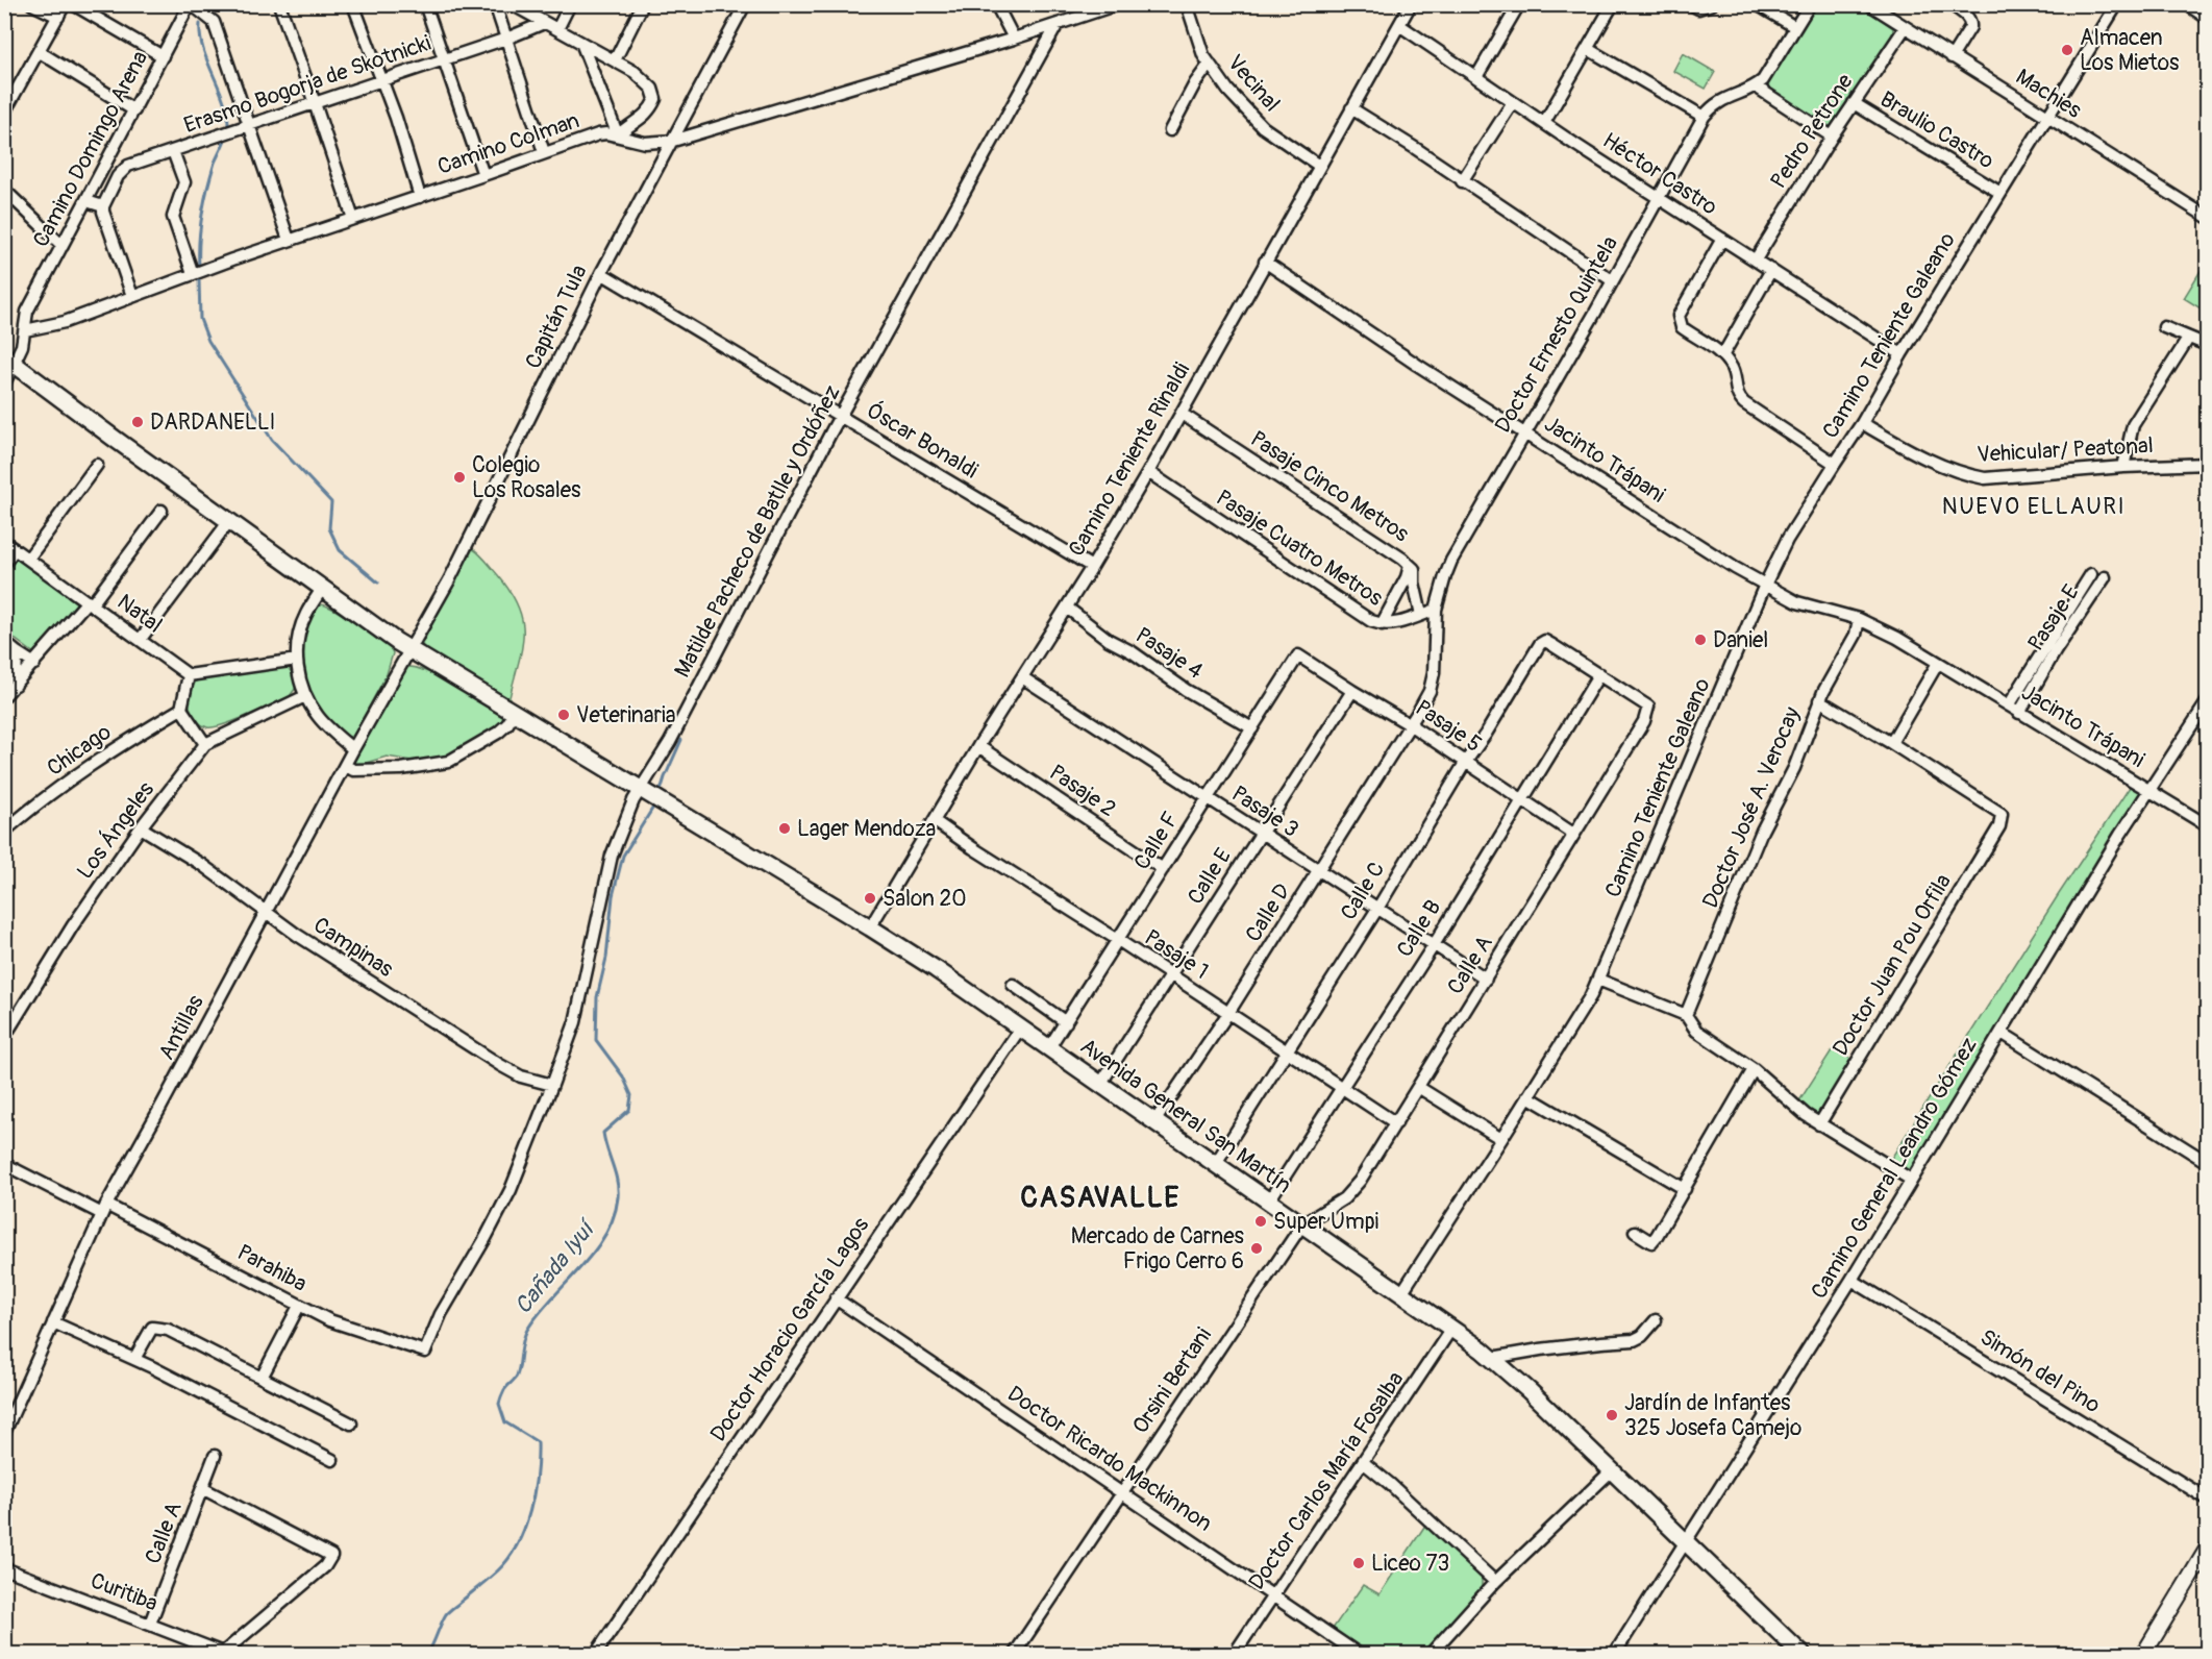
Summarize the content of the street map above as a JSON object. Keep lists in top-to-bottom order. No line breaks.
{"streets":{"main road":["Avenida General San Martín"],"street":["Vecinal","Erasmo Bogorja de Skotnicki","Machies","Braulio Castro","Pedro Petrone","Camino Colman","Camino Domingo Arena","Héctor Castro","Capitán Tula","Doctor Ernesto Quintela","Camino Teniente Galeano","Óscar Bonaldi","Vehicular/ Peatonal","Camino Teniente Rinaldi","Jacinto Trápani","Pasaje Cinco Metros","Matilde Pacheco de Batlle y Ordóñez","Pasaje Cuatro Metros","Natal","Pasaje E","Pasaje 4","Pasaje 5","Chicago","Pasaje 2","Doctor José A. Verocay","Pasaje 3","Los Ángeles","Calle F","Calle E","Calle C","Calle D","Calle B","Campinas","Pasaje 1","Calle A","Doctor Juan Pou Orfila","Antillas","Camino General Leandro Gómez","Parahiba","Doctor Horacio García Lagos","Simón del Pino","Orsini Bertani","Doctor Ricardo Mackinnon","Doctor Carlos María Fosalba","Curitiba"]},"crossings":[["Vecinal","Camino Teniente Rinaldi"],["Machies","Pedro Petrone"],["Machies","Camino Teniente Galeano"],["Braulio Castro","Pedro Petrone"],["Braulio Castro","Camino Teniente Galeano"],["Pedro Petrone","Héctor Castro"],["Camino Colman","Camino Domingo Arena"],["Camino Colman","Capitán Tula"],["Camino Colman","Matilde Pacheco de Batlle y Ordóñez"],["Camino Domingo Arena","Avenida General San Martín"],["Héctor Castro","Doctor Ernesto Quintela"],["Héctor Castro","Camino Teniente Galeano"],["Héctor Castro","Camino Teniente Rinaldi"],["Capitán Tula","Óscar Bonaldi"],["Capitán Tula","Antillas"],["Capitán Tula","Avenida General San Martín"],["Doctor Ernesto Quintela","Jacinto Trápani"],["Doctor Ernesto Quintela","Pasaje Cuatro Metros"],["Doctor Ernesto Quintela","Pasaje 5"],["Doctor Ernesto Quintela","Calle D"],["Camino Teniente Galeano","Vehicular/ Peatonal"],["Camino Teniente Galeano","Jacinto Trápani"],["Camino Teniente Galeano","Avenida General San Martín"],["Óscar Bonaldi","Camino Teniente Rinaldi"],["Óscar Bonaldi","Matilde Pacheco de Batlle y Ordóñez"],["Camino Teniente Rinaldi","Jacinto Trápani"],["Camino Teniente Rinaldi","Pasaje Cinco Metros"],["Camino Teniente Rinaldi","Pasaje Cuatro Metros"],["Camino Teniente Rinaldi","Pasaje 4"],["Camino Teniente Rinaldi","Pasaje 2"],["Camino Teniente Rinaldi","Pasaje 3"],["Camino Teniente Rinaldi","Pasaje 1"],["Camino Teniente Rinaldi","Avenida General San Martín"],["Jacinto Trápani","Pasaje E"],["Jacinto Trápani","Doctor José A. Verocay"],["Jacinto Trápani","Camino General Leandro Gómez"],["Pasaje Cinco Metros","Pasaje Cuatro Metros"],["Matilde Pacheco de Batlle y Ordóñez","Campinas"],["Matilde Pacheco de Batlle y Ordóñez","Avenida General San Martín"],["Matilde Pacheco de Batlle y Ordóñez","Parahiba"],["Pasaje 4","Calle F"],["Pasaje 5","Calle F"],["Pasaje 5","Calle E"],["Pasaje 5","Calle C"],["Pasaje 5","Calle D"],["Pasaje 5","Calle B"],["Pasaje 5","Calle A"],["Pasaje 2","Calle F"],["Pasaje 3","Calle F"],["Pasaje 3","Calle E"],["Pasaje 3","Calle C"],["Pasaje 3","Calle D"],["Pasaje 3","Calle B"],["Pasaje 3","Calle A"],["Los Ángeles","Campinas"],["Calle F","Pasaje 1"],["Calle F","Avenida General San Martín"],["Calle E","Pasaje 1"],["Calle E","Avenida General San Martín"],["Calle C","Calle B"],["Calle C","Pasaje 1"],["Calle C","Calle A"],["Calle C","Avenida General San Martín"],["Calle D","Pasaje 1"],["Calle D","Avenida General San Martín"],["Calle B","Pasaje 1"],["Calle B","Calle A"],["Calle B","Avenida General San Martín"],["Campinas","Antillas"],["Pasaje 1","Calle A"],["Calle A","Avenida General San Martín"],["Calle A","Orsini Bertani"],["Calle A","Curitiba"],["Antillas","Avenida General San Martín"],["Antillas","Parahiba"],["Avenida General San Martín","Camino General Leandro Gómez"],["Avenida General San Martín","Doctor Horacio García Lagos"],["Avenida General San Martín","Orsini Bertani"],["Avenida General San Martín","Doctor Carlos María Fosalba"],["Camino General Leandro Gómez","Simón del Pino"],["Doctor Horacio García Lagos","Doctor Ricardo Mackinnon"],["Orsini Bertani","Doctor Ricardo Mackinnon"],["Doctor Ricardo Mackinnon","Doctor Carlos María Fosalba"]],"districts":["NUEVO ELLAURI","CASAVALLE"],"water":["Cañada Iyuí"],"places":["Almacen Los Mietos","DARDANELLI","Colegio Los Rosales","Daniel","Veterinaria","Lager Mendoza","Salon 20","Super Umpi","Mercado de Carnes Frigo Cerro 6","Jardín de Infantes 325 Josefa Camejo","Liceo 73"]}
